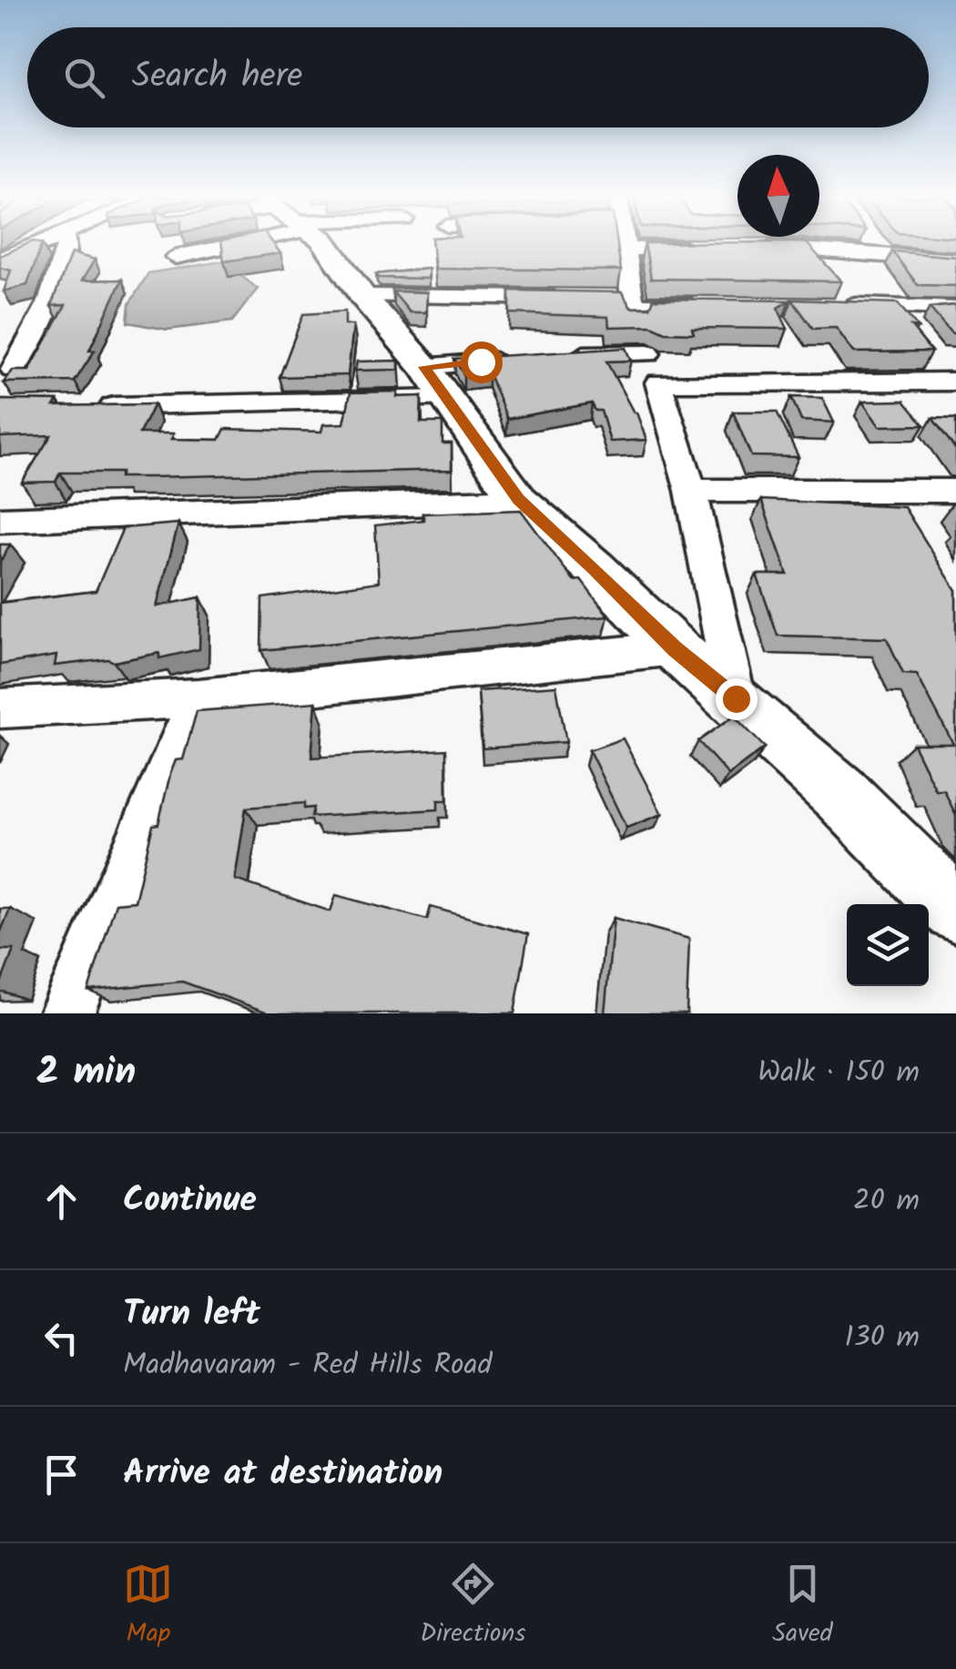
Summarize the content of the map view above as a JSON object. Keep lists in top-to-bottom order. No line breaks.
{"north":"top","page":{"search":"Search here","heading":["2 min","Walk · 150 m"],"list":[["Continue","20 m"],["Turn left","Madhavaram - Red Hills Road","130 m"],"Arrive at destination"],"nav":["Map","Directions","Saved"]}}
